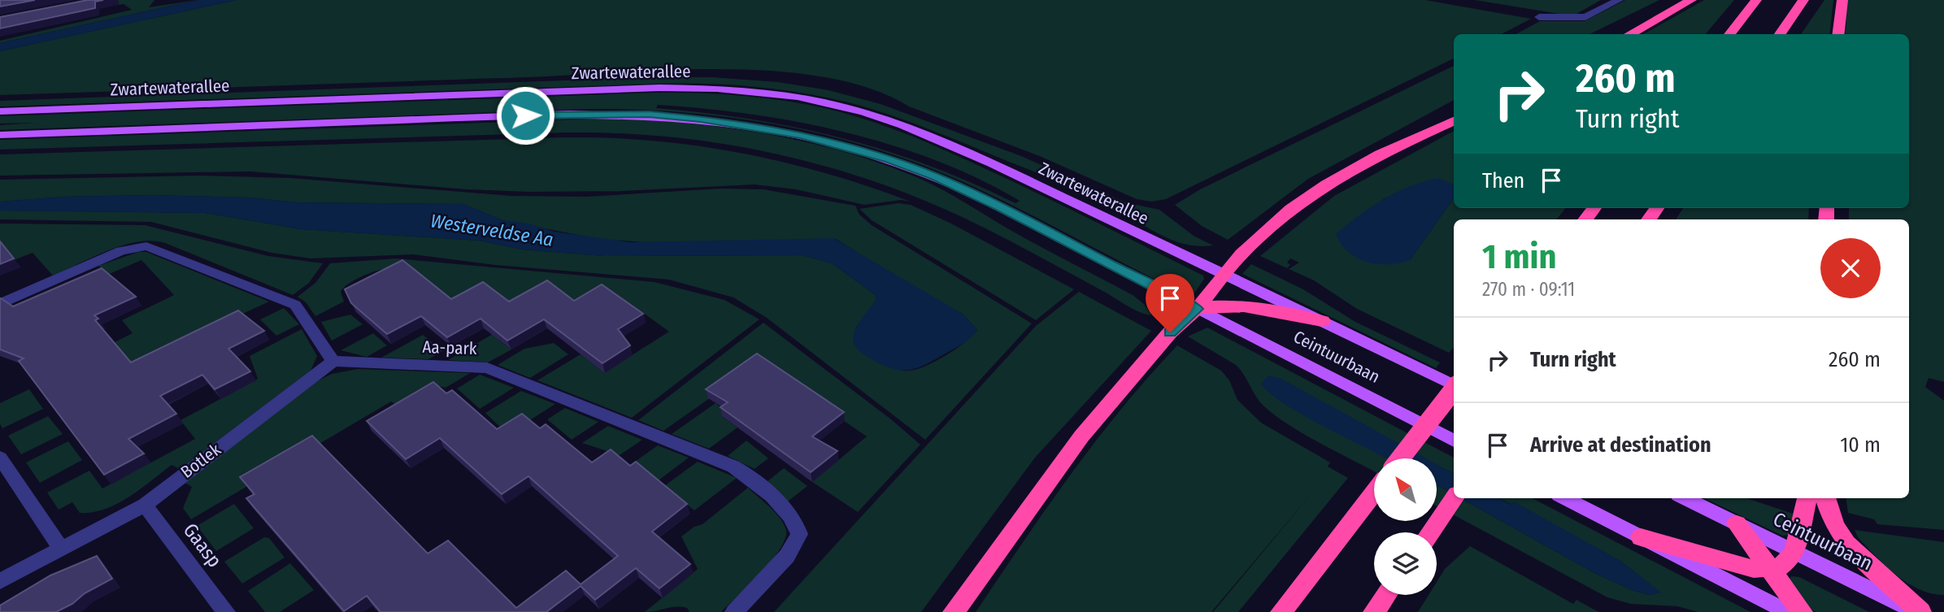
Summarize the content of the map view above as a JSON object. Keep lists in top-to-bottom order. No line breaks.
{"streets":{"main road":["Zwartewaterallee","Ceintuurbaan"],"street":["Aa-park","Botlek","Gaasp"]},"crossings":[["Zwartewaterallee","Ceintuurbaan"],["Aa-park","Botlek"],["Botlek","Gaasp"]],"water":["Westerveldse Aa"],"north":"top left","page":{"turn":["260 m","Turn right"],"then":"Then","heading":["1 min","270 m · 09:11"],"list":[{"name":"Turn right","value":"260 m"},{"name":"Arrive at destination","value":"10 m"}]}}
